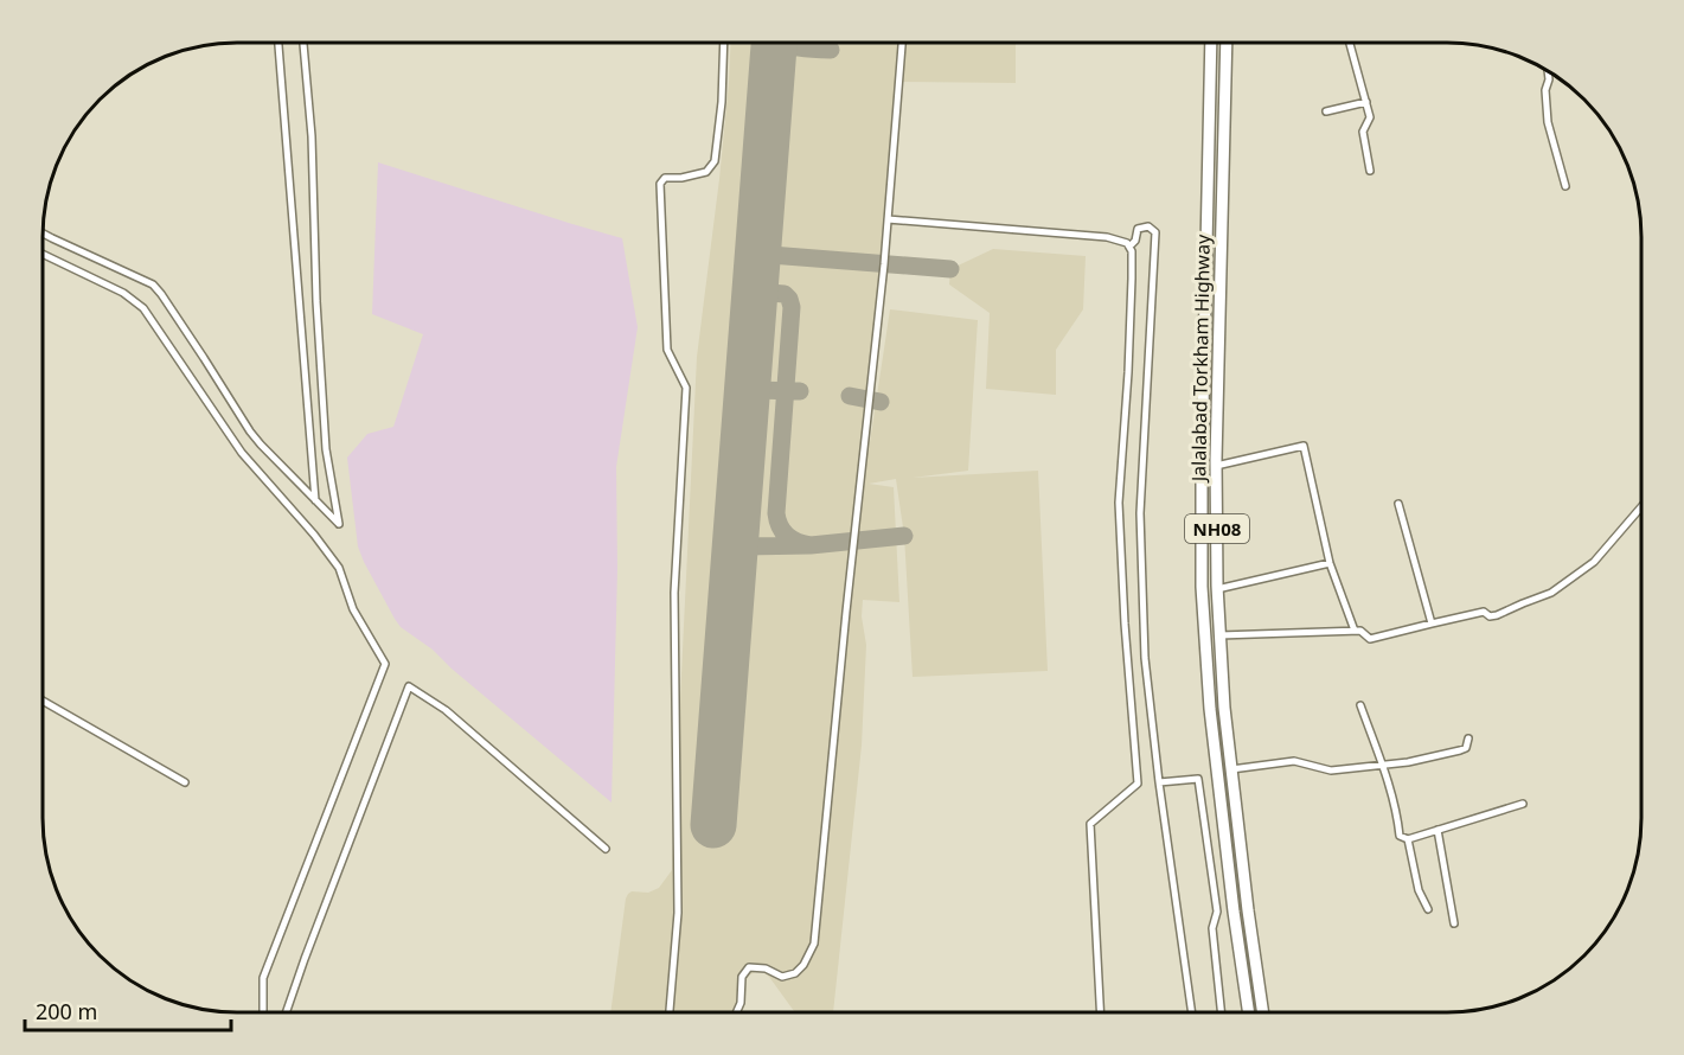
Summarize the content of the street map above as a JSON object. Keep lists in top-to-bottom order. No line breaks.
{"streets":{"highway":["Jalalabad Torkham Highway","NH08"]},"scale_bar":"200 m"}
